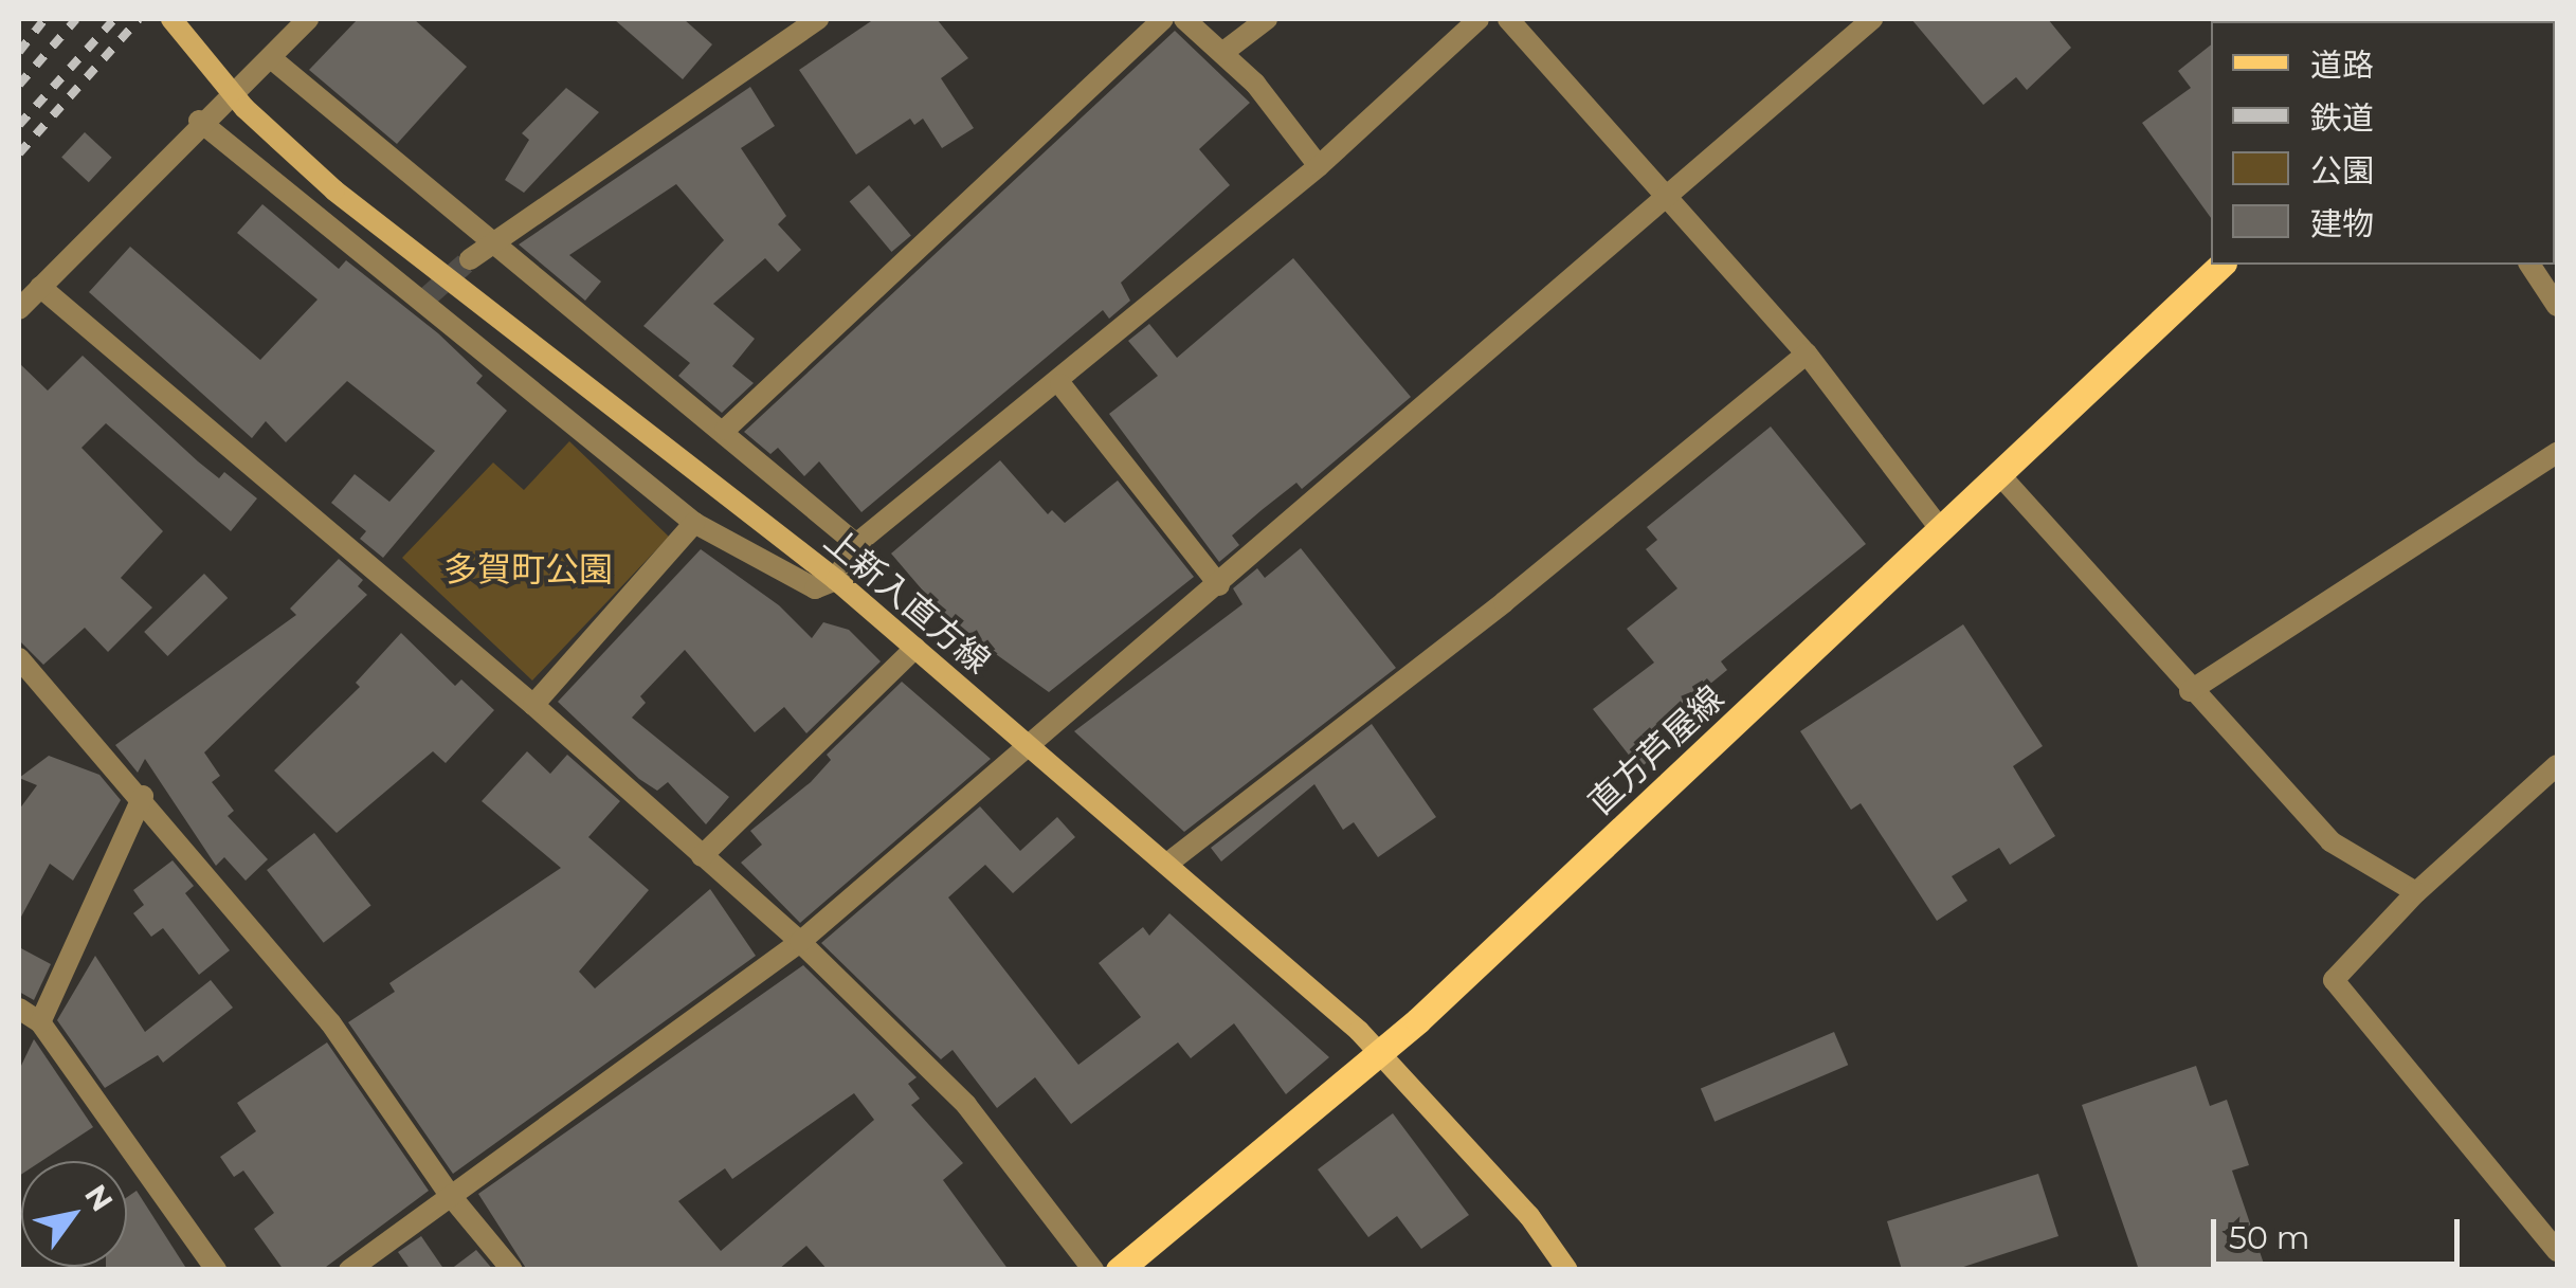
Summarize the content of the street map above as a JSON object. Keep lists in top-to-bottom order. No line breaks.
{"streets":{"main road":["上新入直方線","直方芦屋線"]},"crossings":[["上新入直方線","直方芦屋線"]],"parks":["多賀町公園"],"legend":["道路","鉄道","公園","建物"],"scale_bar":"50 m","north":"top right"}
